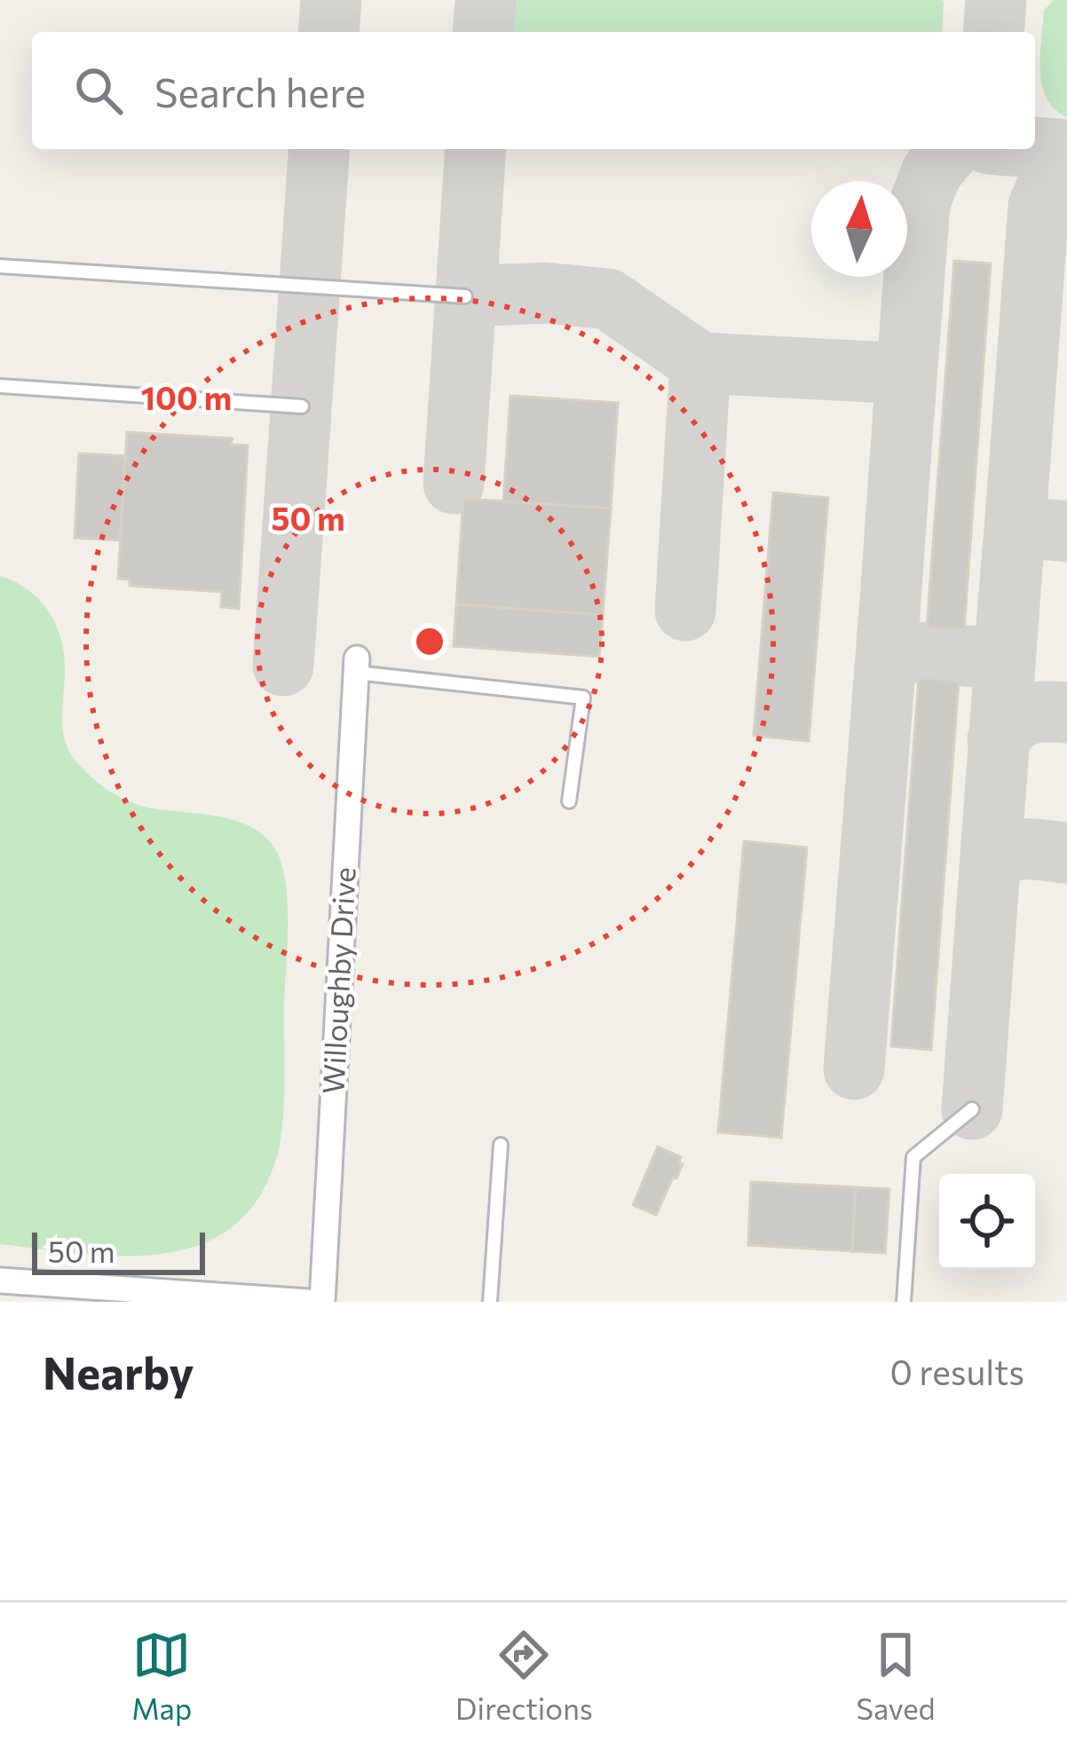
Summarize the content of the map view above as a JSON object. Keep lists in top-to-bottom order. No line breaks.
{"streets":{"street":["Willoughby Drive"]},"scale_bar":"50 m","north":"top","page":{"search":"Search here","scale":"50 m","heading":["Nearby","0 results"],"nav":["Map","Directions","Saved"]},"rings":["100 m","50 m"]}
